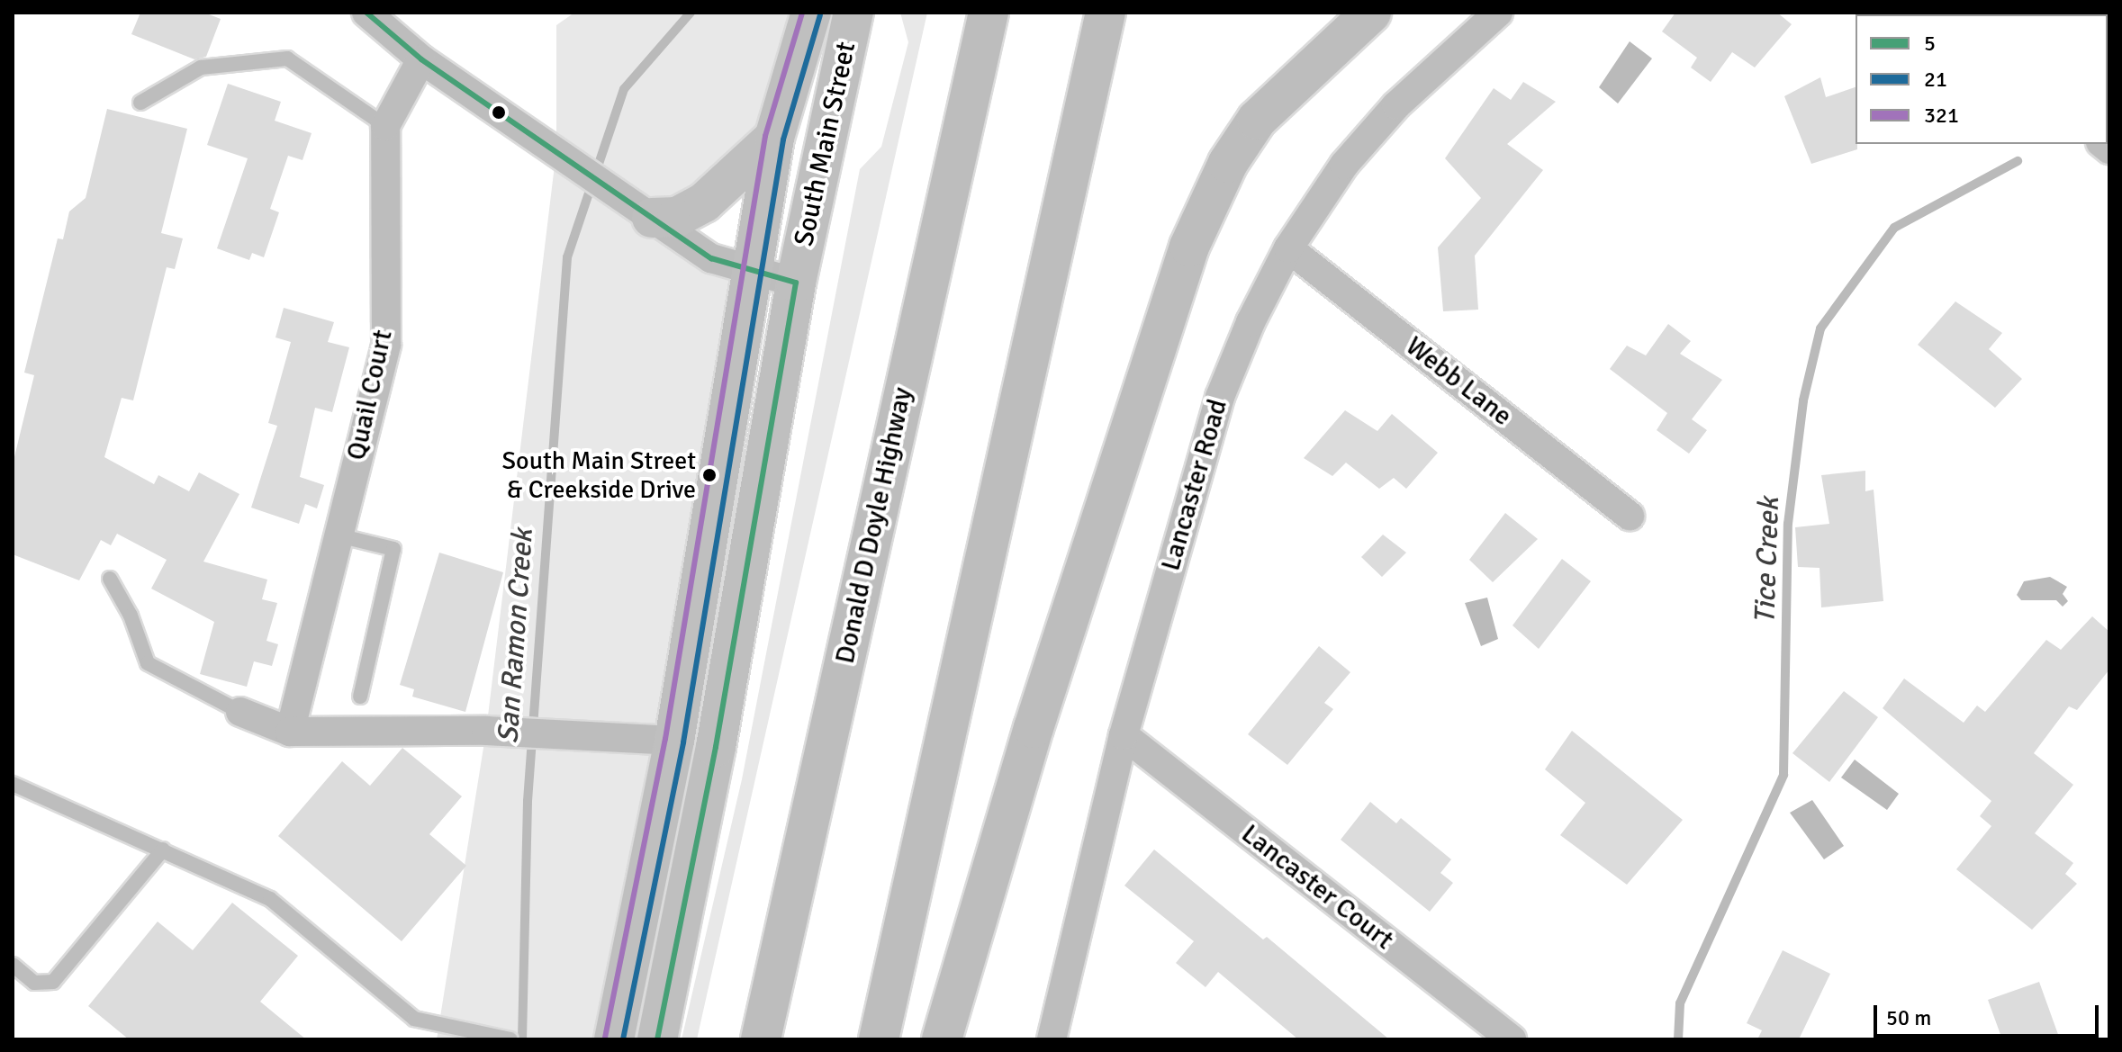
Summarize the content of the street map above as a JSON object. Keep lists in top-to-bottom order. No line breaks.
{"streets":{"highway":["Donald D Doyle Highway"],"main road":["South Main Street"],"street":["Webb Lane","Quail Court","Lancaster Road","Lancaster Court"]},"crossings":[["Webb Lane","Lancaster Road"],["Lancaster Road","Lancaster Court"]],"water":["Tice Creek","San Ramon Creek"],"places":["South Main Street & Creekside Drive"],"lines":["transit line 5","transit line 321","transit line 21"],"legend":["5","21","321"],"scale_bar":"50 m"}
